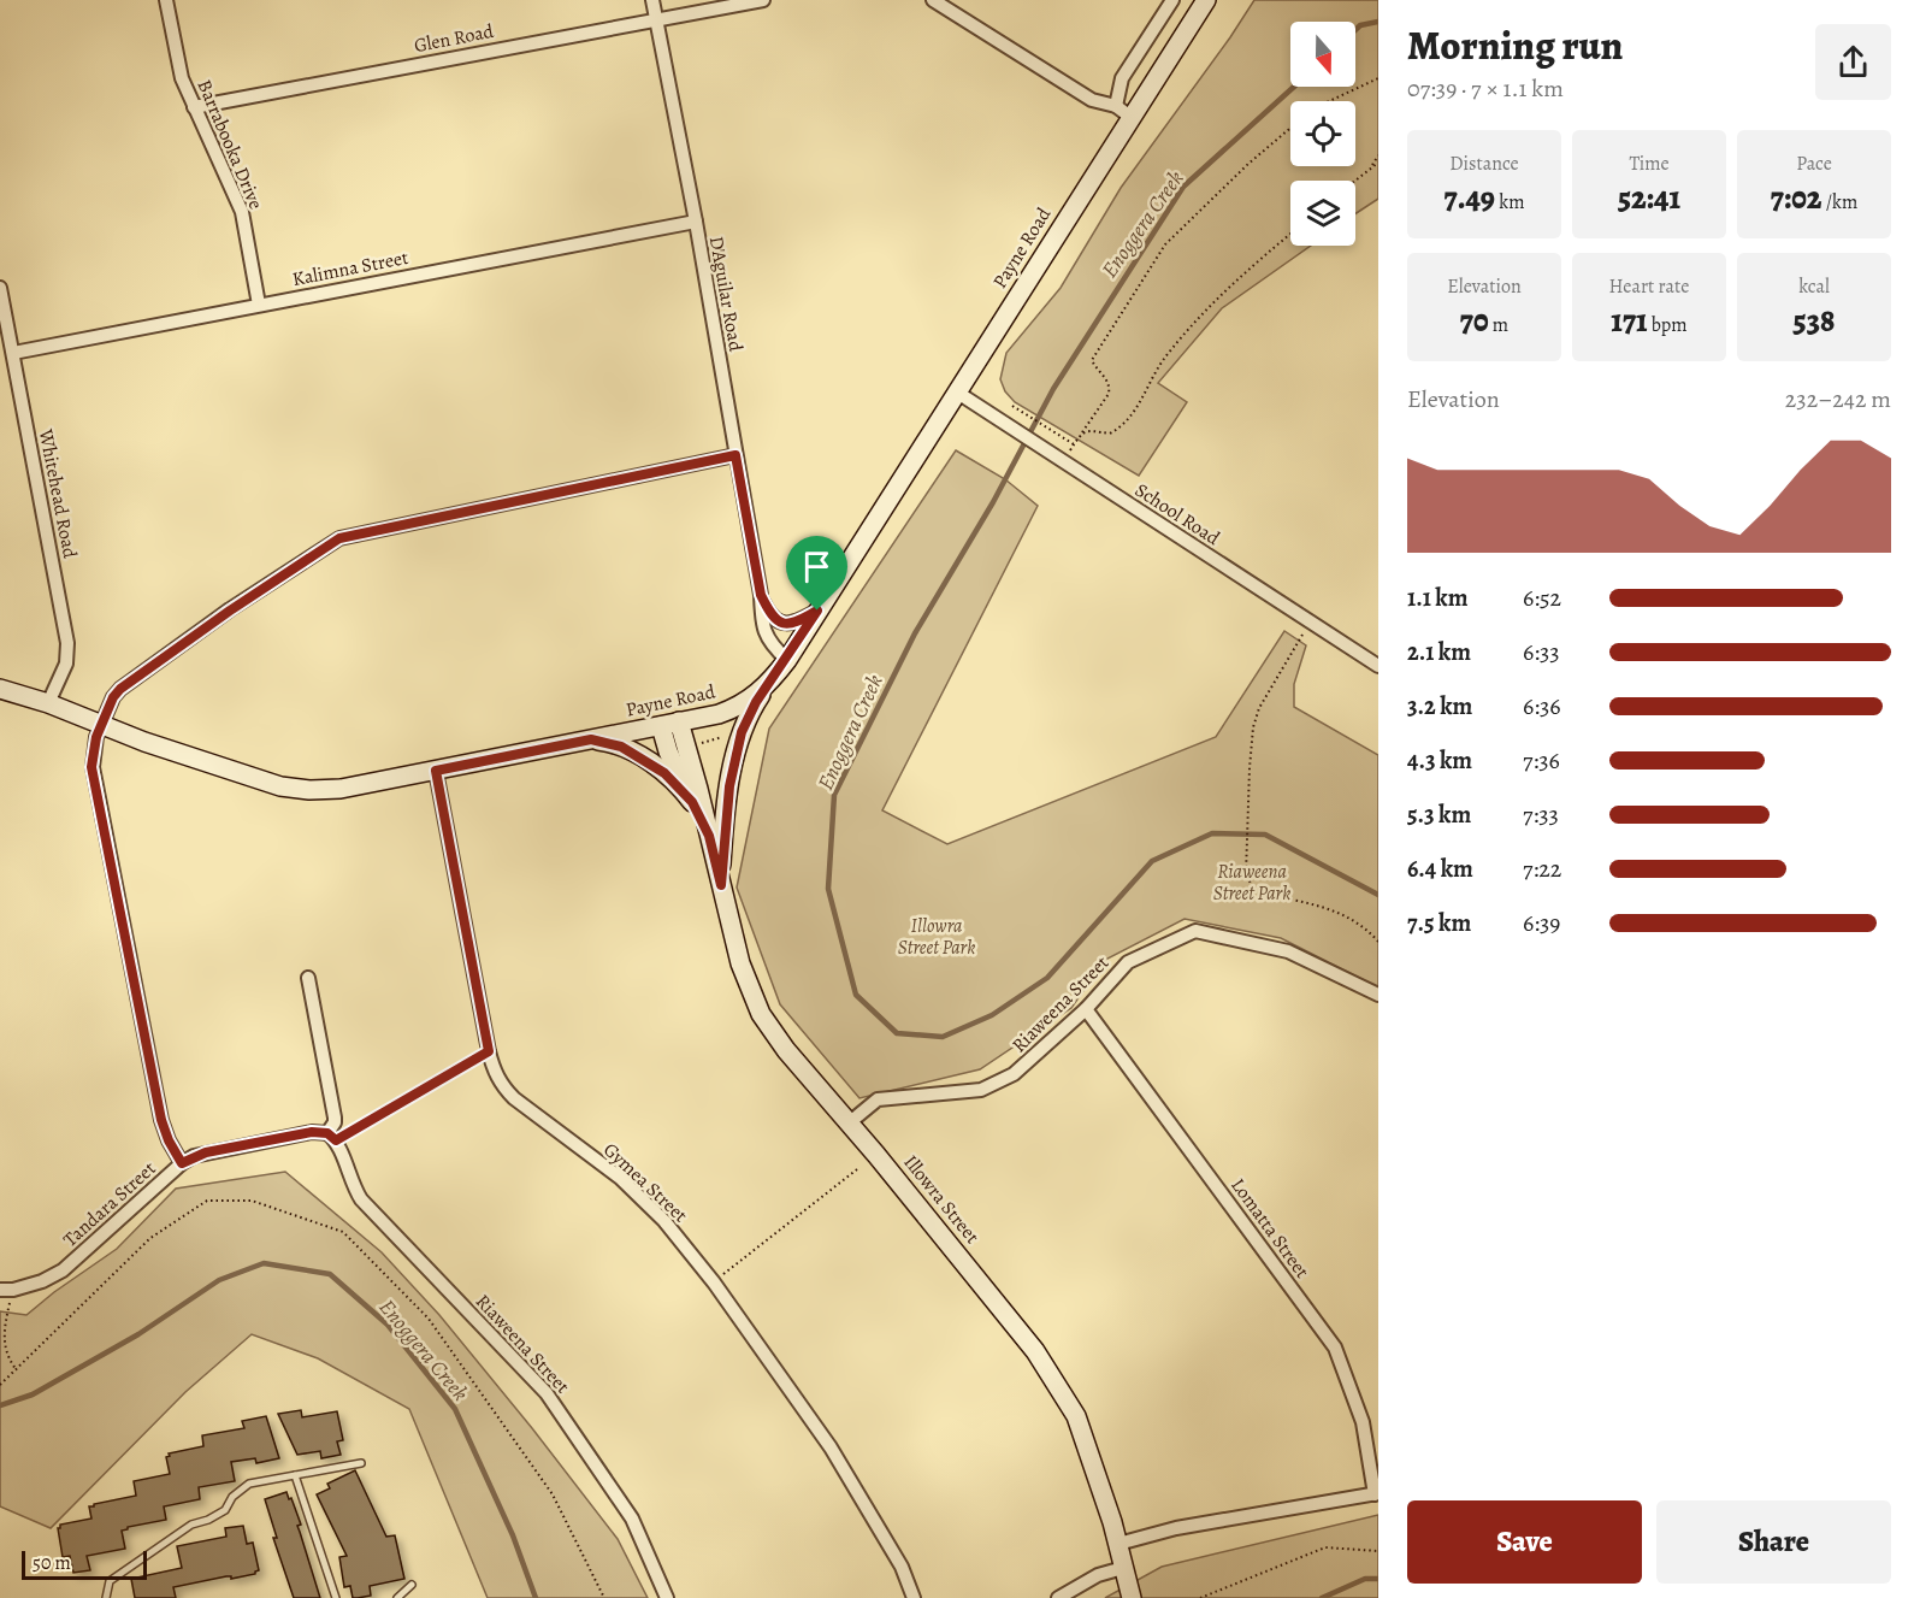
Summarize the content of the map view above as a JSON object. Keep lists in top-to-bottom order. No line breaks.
{"streets":{"main road":["Payne Road","Illowra Street"],"street":["Glen Road","Barrabooka Drive","Kalimna Street","D'Aguilar Road","Whitehead Road","School Road","Riaweena Street","Gymea Street","Tandara Street","Lomatta Street"]},"crossings":[["Glen Road","Barrabooka Drive"],["Glen Road","D'Aguilar Road"],["Barrabooka Drive","Kalimna Street"],["Payne Road","D'Aguilar Road"],["Payne Road","Whitehead Road"],["Payne Road","School Road"],["Payne Road","Gymea Street"],["Payne Road","Illowra Street"],["Kalimna Street","D'Aguilar Road"],["Kalimna Street","Whitehead Road"],["Riaweena Street","Illowra Street"],["Riaweena Street","Tandara Street"],["Riaweena Street","Lomatta Street"]],"water":["Enoggera Creek"],"parks":["Riaweena Street Park","Illowra Street Park"],"scale_bar":"50 m","north":"bottom","page":{"heading":["Morning run","07:39 · 7 × 1.1 km"],"stats":[["Distance","7.49 km"],["Time","52:41"],["Pace","7:02 /km"],["Elevation","70 m"],["Heart rate","171 bpm"],["kcal","538"]],"chart":["Elevation","232–242 m"],"list":[{"name":"1.1 km","note":"6:52"},{"name":"2.1 km","note":"6:33"},{"name":"3.2 km","note":"6:36"},{"name":"4.3 km","note":"7:36"},{"name":"5.3 km","note":"7:33"},{"name":"6.4 km","note":"7:22"},{"name":"7.5 km","note":"6:39"}],"buttons":["Save","Share"],"scale":"50 m"}}
